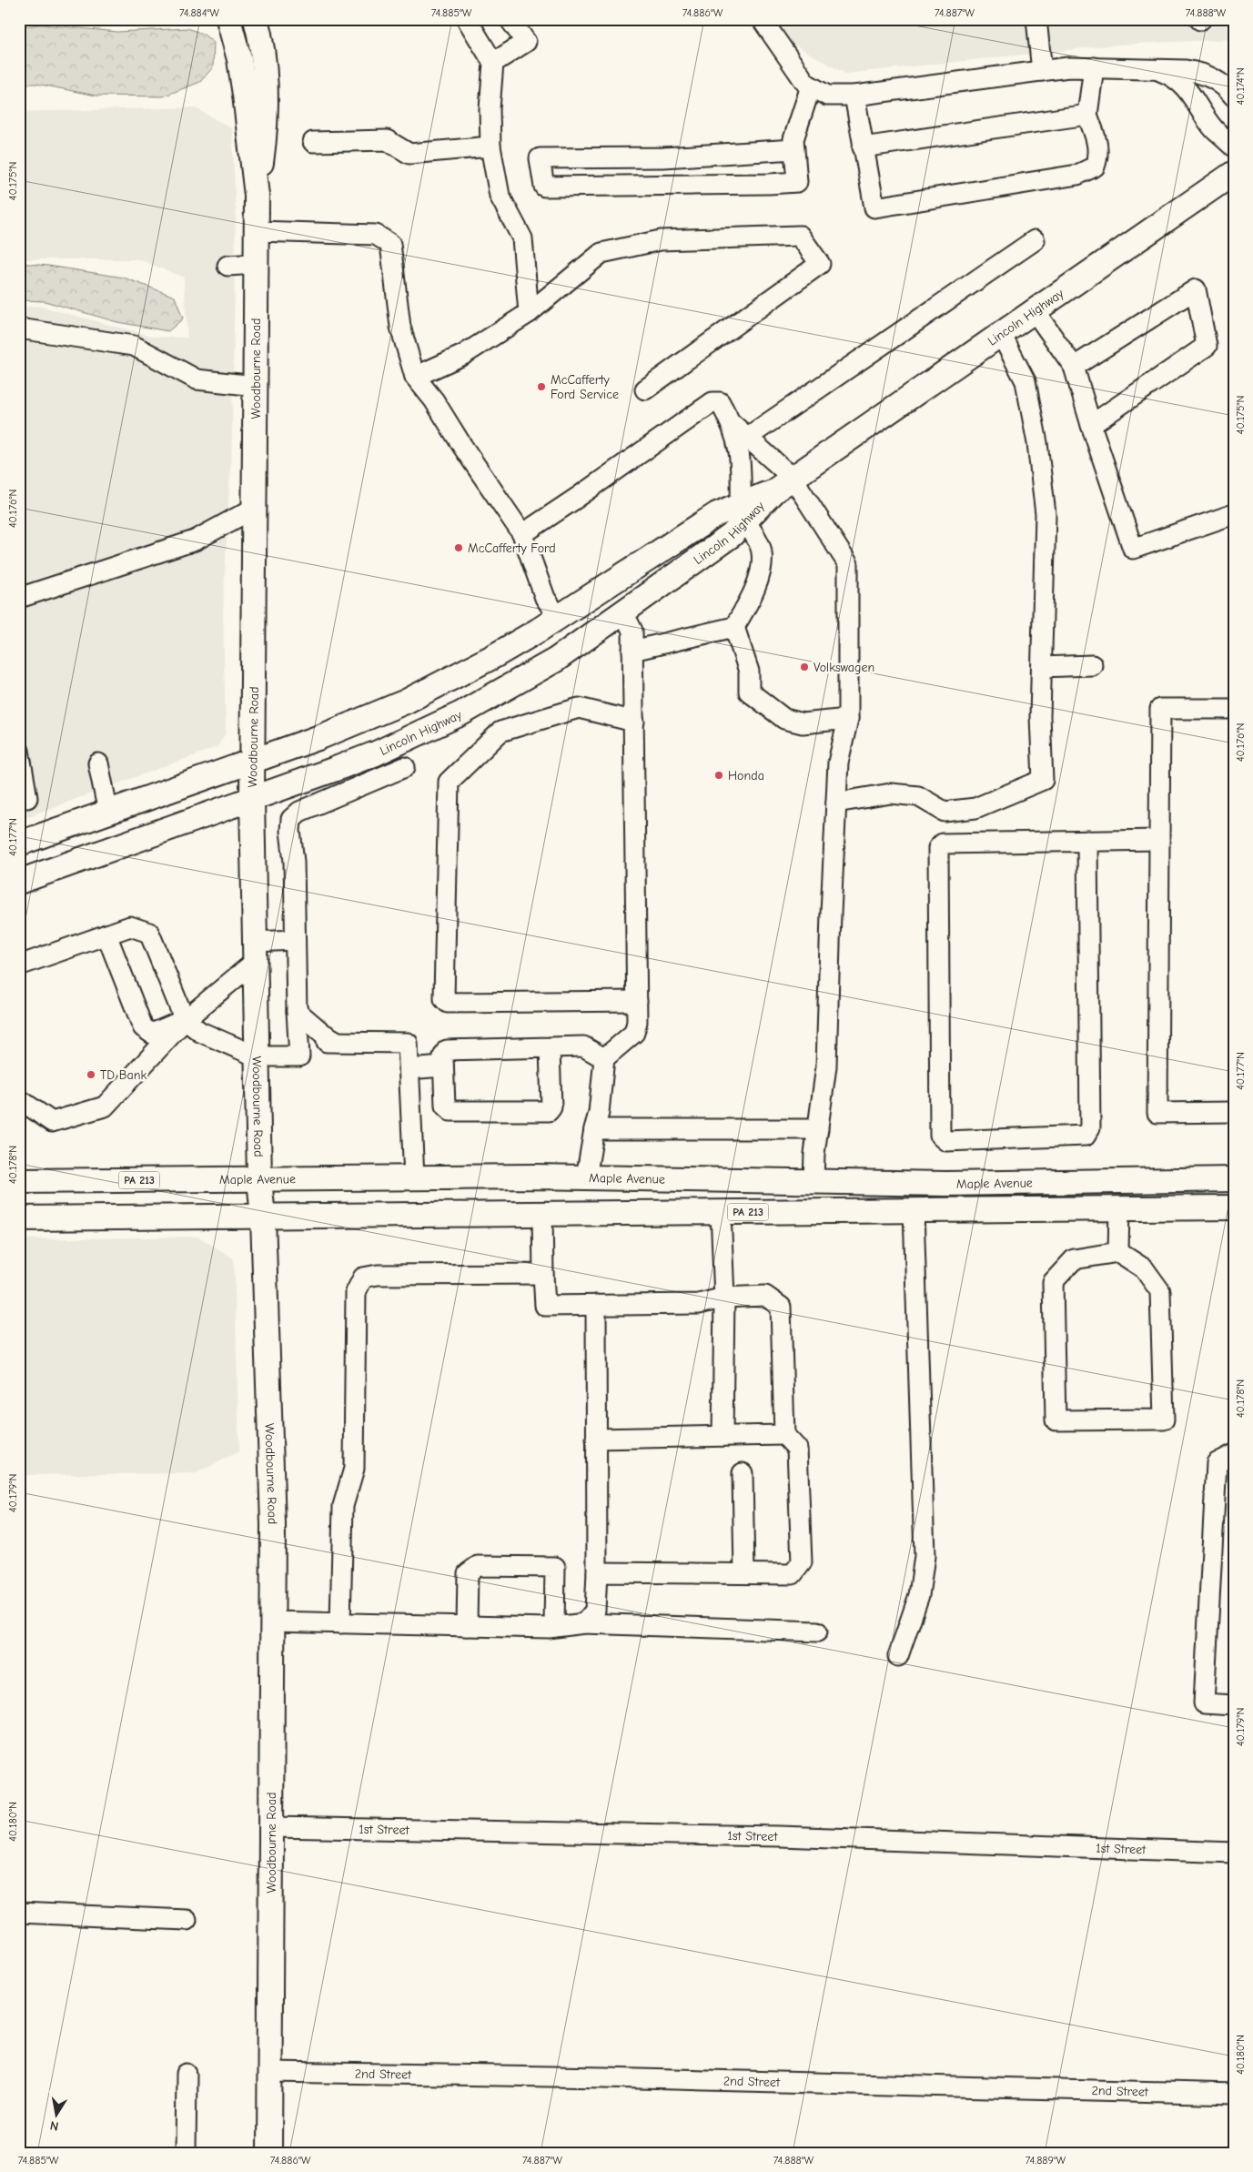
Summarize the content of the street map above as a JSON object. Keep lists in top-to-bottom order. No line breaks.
{"streets":{"main road":["Lincoln Highway","Woodbourne Road","Maple Avenue","PA 213"],"street":["1st Street","2nd Street"]},"crossings":[["Lincoln Highway","Woodbourne Road"],["Woodbourne Road","Maple Avenue"],["Woodbourne Road","PA 213"],["Woodbourne Road","1st Street"],["Woodbourne Road","2nd Street"]],"places":["McCafferty Ford Service","McCafferty Ford","Volkswagen","Honda","TD Bank"],"north":"bottom","coordinates":["74.884°W","74.885°W","74.886°W","74.887°W","74.888°W","40.174°N","40.175°N","40.176°N","40.177°N","40.178°N","40.179°N","40.180°N","74.889°W"]}
